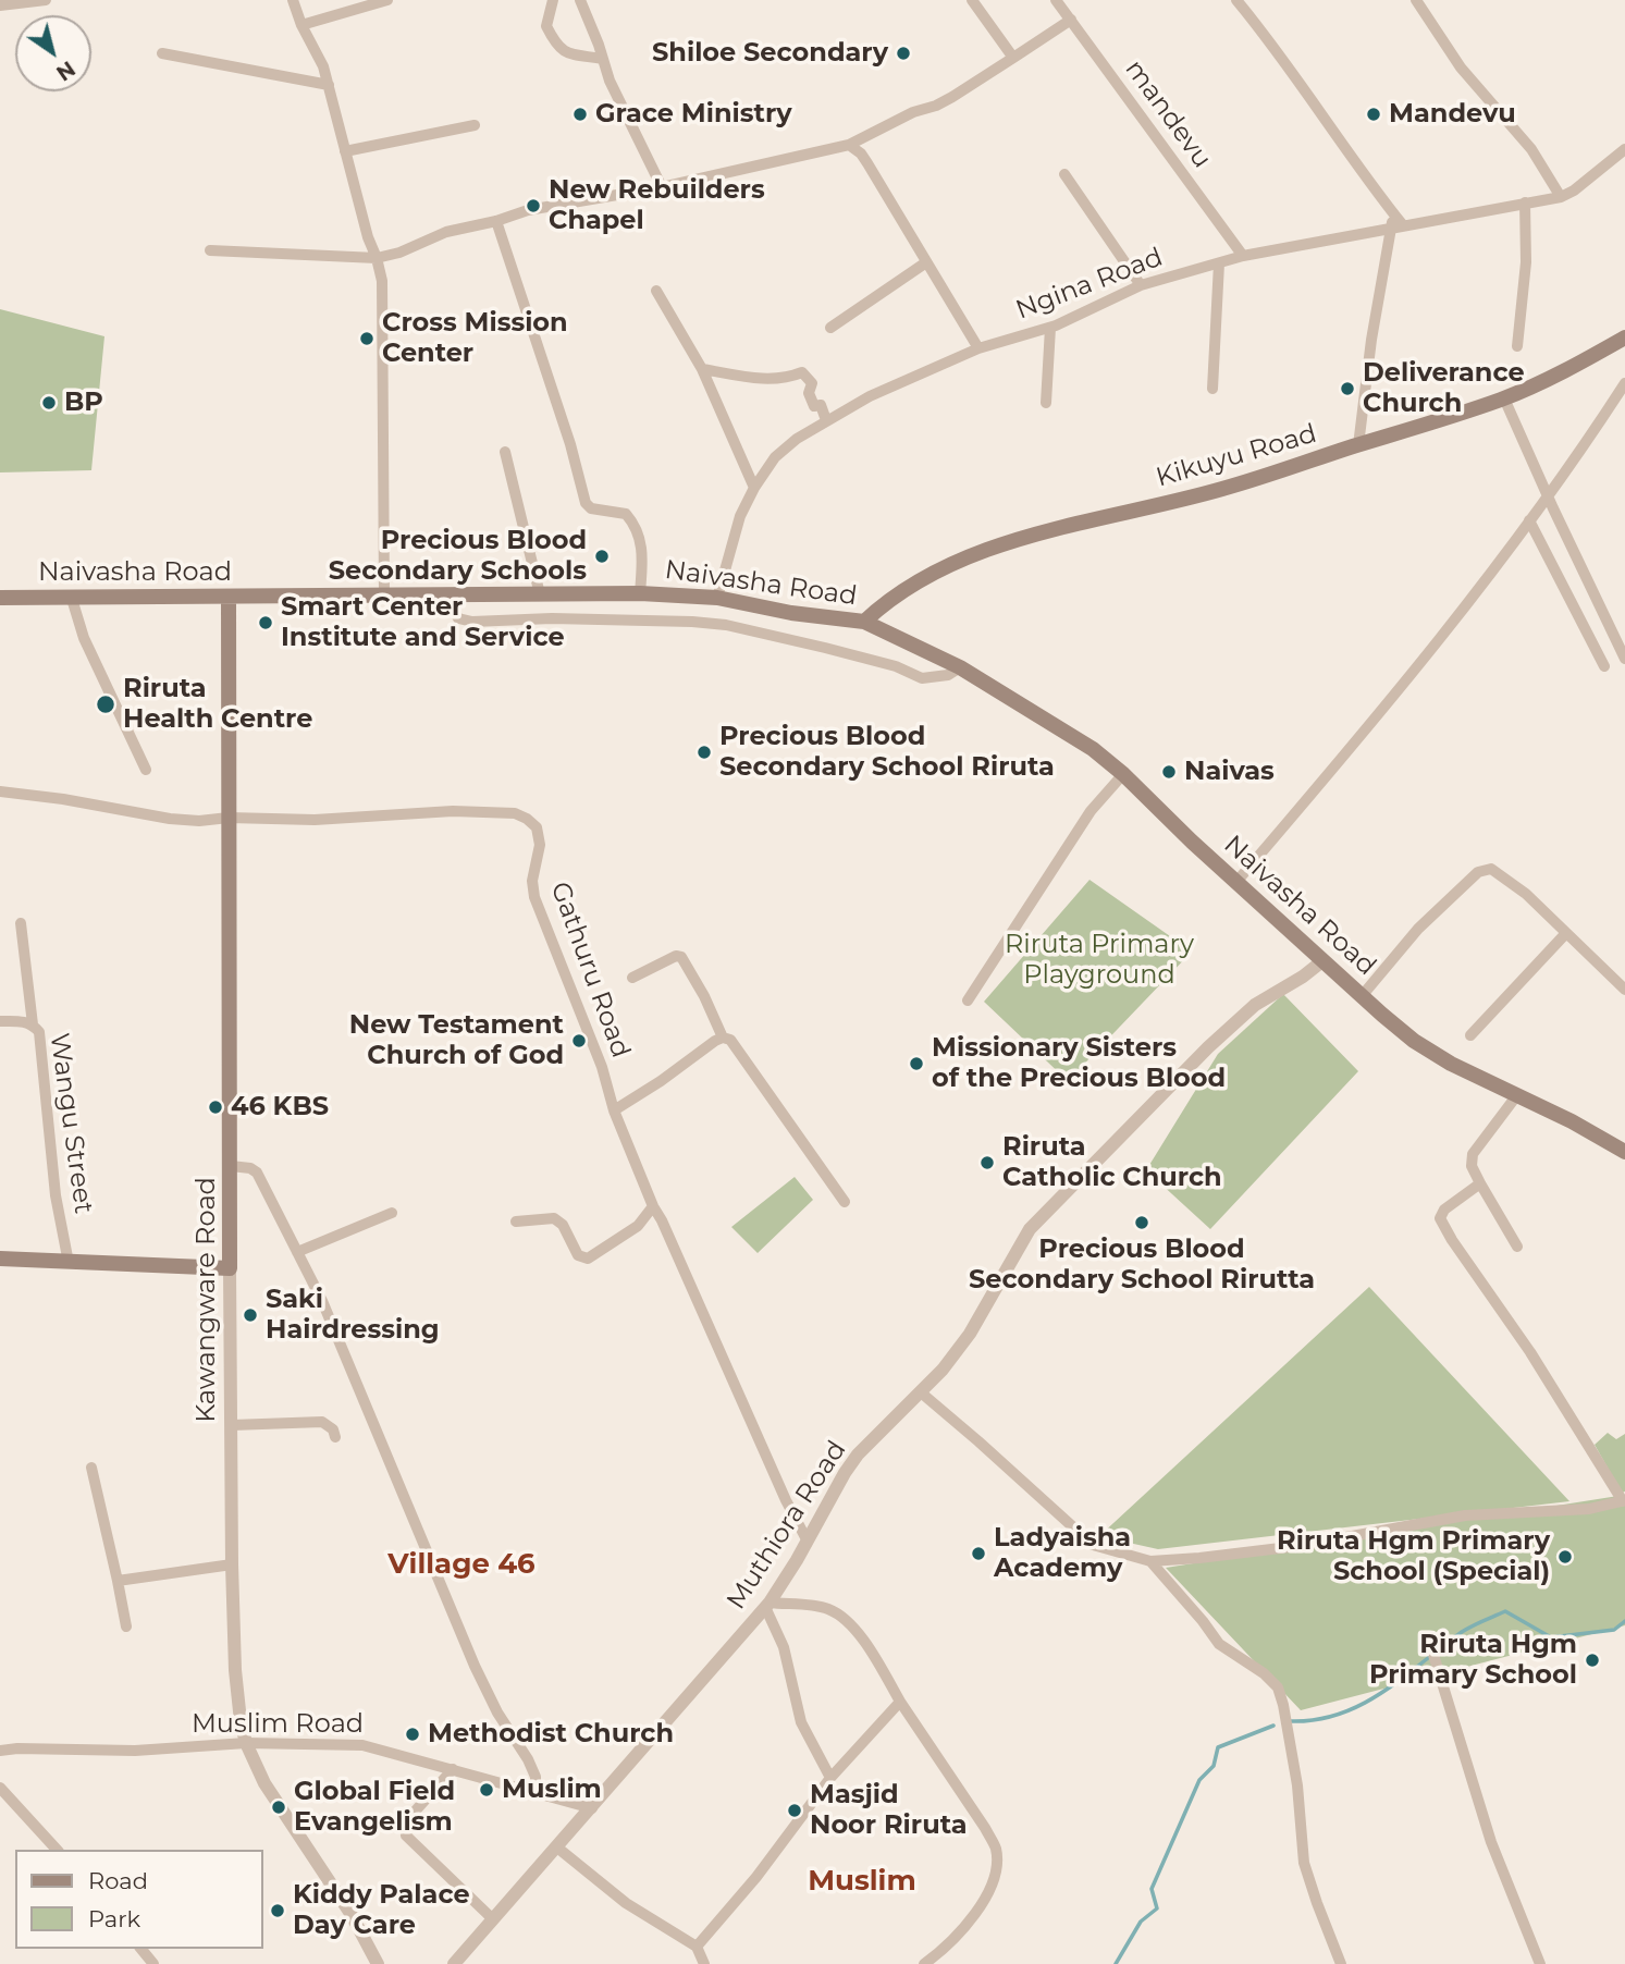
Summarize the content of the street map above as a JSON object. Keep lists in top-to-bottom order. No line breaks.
{"streets":{"main road":["Kikuyu Road","Naivasha Road","Kawangware Road"],"street":["mandevu","Ngina Road","Gathuru Road","Wangu Street","Muthiora Road","Muslim Road"]},"crossings":[["mandevu","Ngina Road"],["Ngina Road","Naivasha Road"],["Kikuyu Road","Naivasha Road"],["Naivasha Road","Kawangware Road"],["Naivasha Road","Muthiora Road"],["Gathuru Road","Kawangware Road"],["Gathuru Road","Muthiora Road"],["Kawangware Road","Muslim Road"],["Muthiora Road","Muslim Road"]],"districts":["Village 46","Muslim"],"parks":["Riruta Primary Playground"],"places":["Shiloe Secondary","Grace Ministry","Mandevu","New Rebuilders Chapel","Cross Mission Center","Deliverance Church","BP","Precious Blood Secondary Schools","Smart Center Institute and Service","Riruta Health Centre","Precious Blood Secondary School Riruta","Naivas","New Testament Church of God","Missionary Sisters of the Precious Blood","46 KBS","Riruta Catholic Church","Precious Blood Secondary School Rirutta","Saki Hairdressing","Ladyaisha Academy","Riruta Hgm Primary School (Special)","Riruta Hgm Primary School","Methodist Church","Muslim","Global Field Evangelism","Masjid Noor Riruta","Kiddy Palace Day Care"],"legend":["Road","Park"],"north":"bottom right"}
